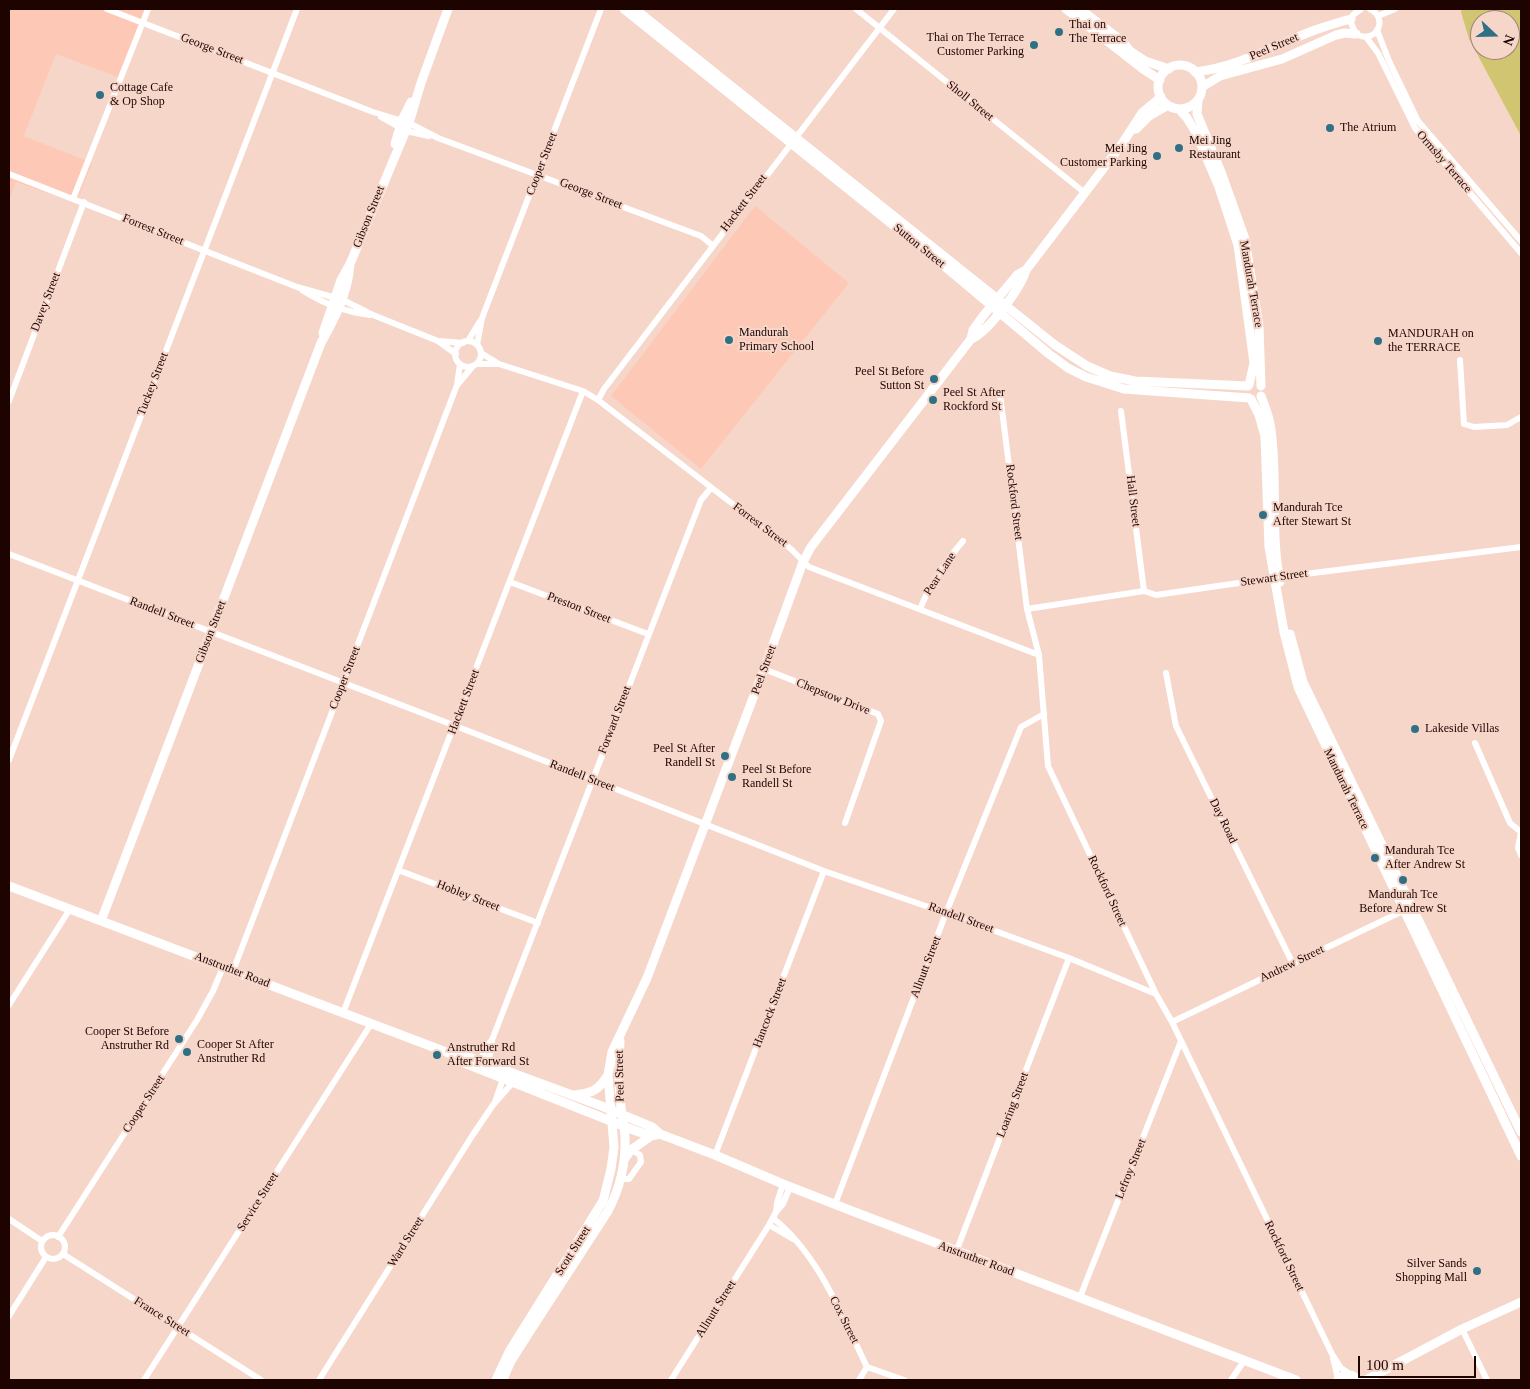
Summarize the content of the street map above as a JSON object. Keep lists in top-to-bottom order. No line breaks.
{"streets":{"main road":["Peel Street","Gibson Street","Sutton Street","Mandurah Terrace","Anstruther Road","Scott Street"],"street":["George Street","Sholl Street","Ormsby Terrace","Cooper Street","Hackett Street","Forrest Street","Davey Street","Tuckey Street","Hall Street","Rockford Street","Pear Lane","Stewart Street","Preston Street","Randell Street","Chepstow Drive","Forward Street","Day Road","Hobley Street","Andrew Street","Allnutt Street","Hancock Street","Loaring Street","Lefroy Street","Service Street","Ward Street","France Street","Cox Street"]},"crossings":[["Peel Street","Sholl Street"],["Peel Street","Forrest Street"],["Peel Street","Sutton Street"],["Peel Street","Mandurah Terrace"],["Peel Street","Randell Street"],["Peel Street","Chepstow Drive"],["Peel Street","Anstruther Road"],["Peel Street","Scott Street"],["George Street","Cooper Street"],["George Street","Hackett Street"],["George Street","Gibson Street"],["George Street","Tuckey Street"],["Sholl Street","Hackett Street"],["Cooper Street","Forrest Street"],["Cooper Street","Randell Street"],["Cooper Street","Anstruther Road"],["Cooper Street","France Street"],["Hackett Street","Forrest Street"],["Hackett Street","Sutton Street"],["Hackett Street","Preston Street"],["Hackett Street","Randell Street"],["Hackett Street","Hobley Street"],["Hackett Street","Anstruther Road"],["Gibson Street","Forrest Street"],["Gibson Street","Randell Street"],["Gibson Street","Anstruther Road"],["Forrest Street","Davey Street"],["Forrest Street","Tuckey Street"],["Forrest Street","Rockford Street"],["Forrest Street","Pear Lane"],["Forrest Street","Forward Street"],["Sutton Street","Mandurah Terrace"],["Mandurah Terrace","Stewart Street"],["Mandurah Terrace","Andrew Street"],["Tuckey Street","Randell Street"],["Hall Street","Stewart Street"],["Rockford Street","Stewart Street"],["Rockford Street","Randell Street"],["Rockford Street","Andrew Street"],["Rockford Street","Allnutt Street"],["Rockford Street","Lefroy Street"],["Preston Street","Forward Street"],["Randell Street","Forward Street"],["Randell Street","Allnutt Street"],["Randell Street","Hancock Street"],["Randell Street","Loaring Street"],["Forward Street","Hobley Street"],["Forward Street","Anstruther Road"],["Day Road","Andrew Street"],["Allnutt Street","Anstruther Road"],["Allnutt Street","Cox Street"],["Anstruther Road","Hancock Street"],["Anstruther Road","Loaring Street"],["Anstruther Road","Lefroy Street"],["Anstruther Road","Service Street"],["Anstruther Road","Ward Street"],["Anstruther Road","Scott Street"],["Service Street","France Street"]],"places":["Thai on The Terrace","Thai on The Terrace Customer Parking","Cottage Cafe & Op Shop","The Atrium","Mei Jing Restaurant","Mei Jing Customer Parking","Mandurah Primary School","MANDURAH on the TERRACE","Peel St Before Sutton St","Peel St After Rockford St","Mandurah Tce After Stewart St","Lakeside Villas","Peel St After Randell St","Peel St Before Randell St","Mandurah Tce After Andrew St","Mandurah Tce Before Andrew St","Cooper St Before Anstruther Rd","Cooper St After Anstruther Rd","Anstruther Rd After Forward St","Silver Sands Shopping Mall"],"scale_bar":"100 m","north":"right"}
